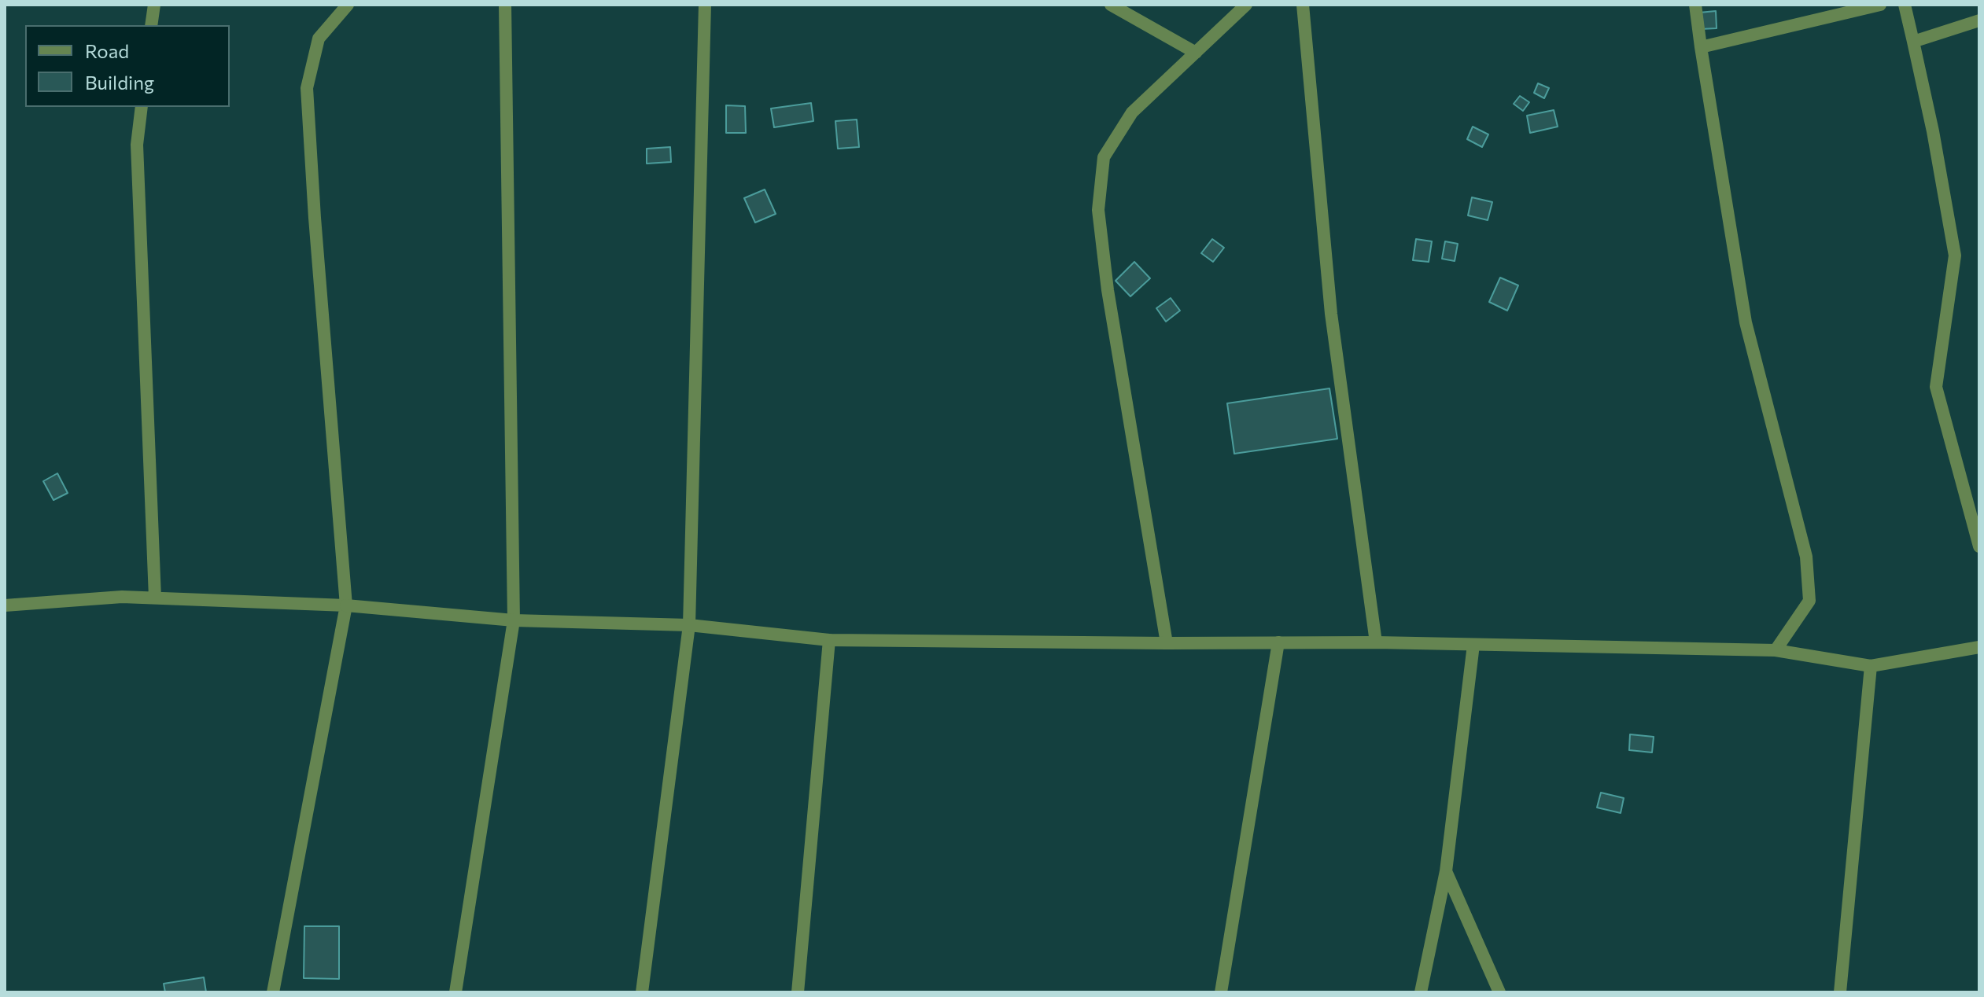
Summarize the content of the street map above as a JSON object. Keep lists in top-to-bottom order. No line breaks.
{"legend":["Road","Building"]}
